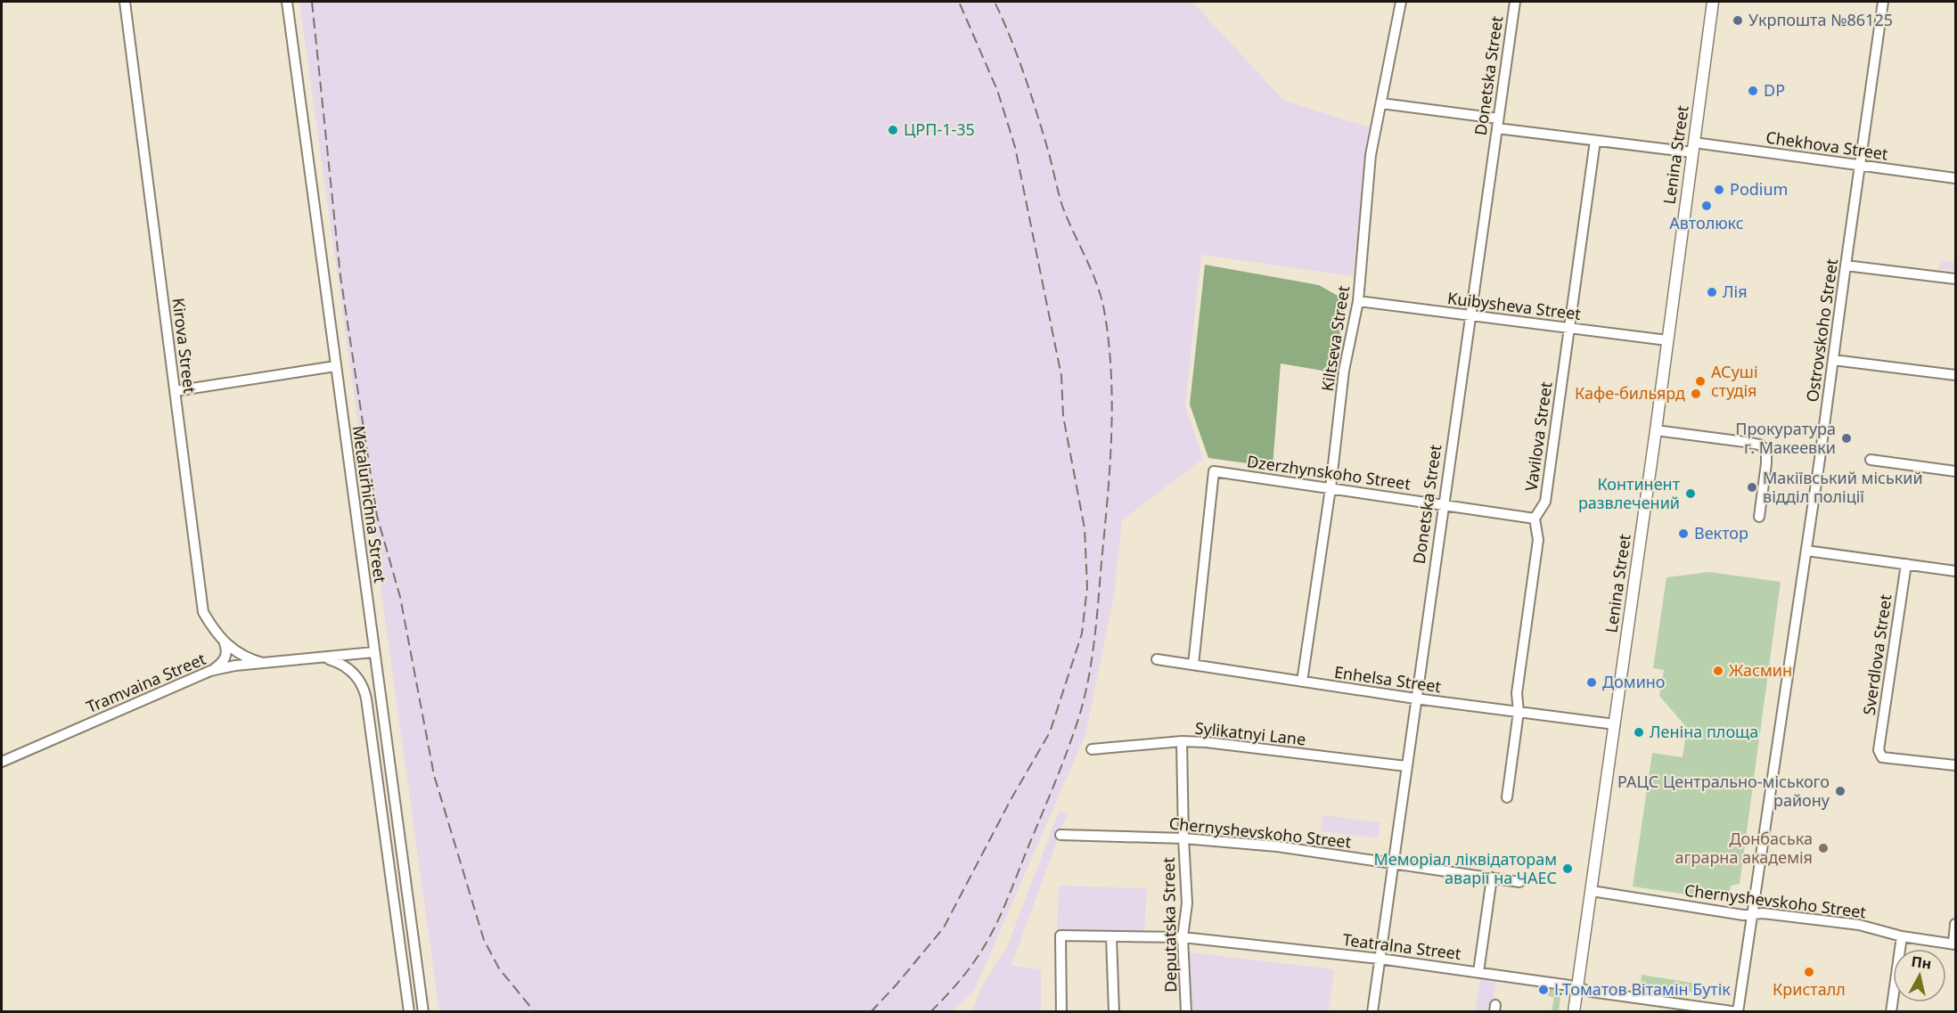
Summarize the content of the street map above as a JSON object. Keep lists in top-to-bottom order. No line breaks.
{"streets":{"main road":["Lenina Street"],"street":["Donetska Street","Chekhova Street","Kuibysheva Street","Ostrovskoho Street","Kiltseva Street","Kirova Street","Vavilova Street","Dzerzhynskoho Street","Metalurhichna Street","Sverdlova Street","Enhelsa Street","Tramvaina Street","Sylikatnyi Lane","Chernyshevskoho Street","Deputatska Street","Teatralna Street"]},"crossings":[["Donetska Street","Chekhova Street"],["Donetska Street","Kuibysheva Street"],["Donetska Street","Dzerzhynskoho Street"],["Donetska Street","Enhelsa Street"],["Donetska Street","Sylikatnyi Lane"],["Donetska Street","Chernyshevskoho Street"],["Donetska Street","Teatralna Street"],["Chekhova Street","Lenina Street"],["Chekhova Street","Ostrovskoho Street"],["Chekhova Street","Kiltseva Street"],["Chekhova Street","Vavilova Street"],["Lenina Street","Kuibysheva Street"],["Lenina Street","Enhelsa Street"],["Lenina Street","Chernyshevskoho Street"],["Lenina Street","Teatralna Street"],["Kuibysheva Street","Kiltseva Street"],["Kuibysheva Street","Vavilova Street"],["Ostrovskoho Street","Chernyshevskoho Street"],["Ostrovskoho Street","Teatralna Street"],["Kiltseva Street","Dzerzhynskoho Street"],["Kiltseva Street","Enhelsa Street"],["Kirova Street","Tramvaina Street"],["Vavilova Street","Dzerzhynskoho Street"],["Dzerzhynskoho Street","Enhelsa Street"],["Metalurhichna Street","Tramvaina Street"],["Sylikatnyi Lane","Deputatska Street"],["Chernyshevskoho Street","Deputatska Street"],["Deputatska Street","Teatralna Street"]],"places":["Укрпошта №86125","DP","ЦРП-1-35","Podium","Автолюкс","Лія","АСуші студія","Кафе-бильярд","Прокуратура г. Макеевки","Макіївський міський відділ поліції","Континент развлечений","Вектор","Жасмин","Домино","Леніна площа","РАЦС Центрально-міського району","Донбаська аграрна академія","Меморіал ліквідаторам аварії на ЧАЕС","Кристалл","І.Томатов Вітамін Бутік"],"north":"top"}
